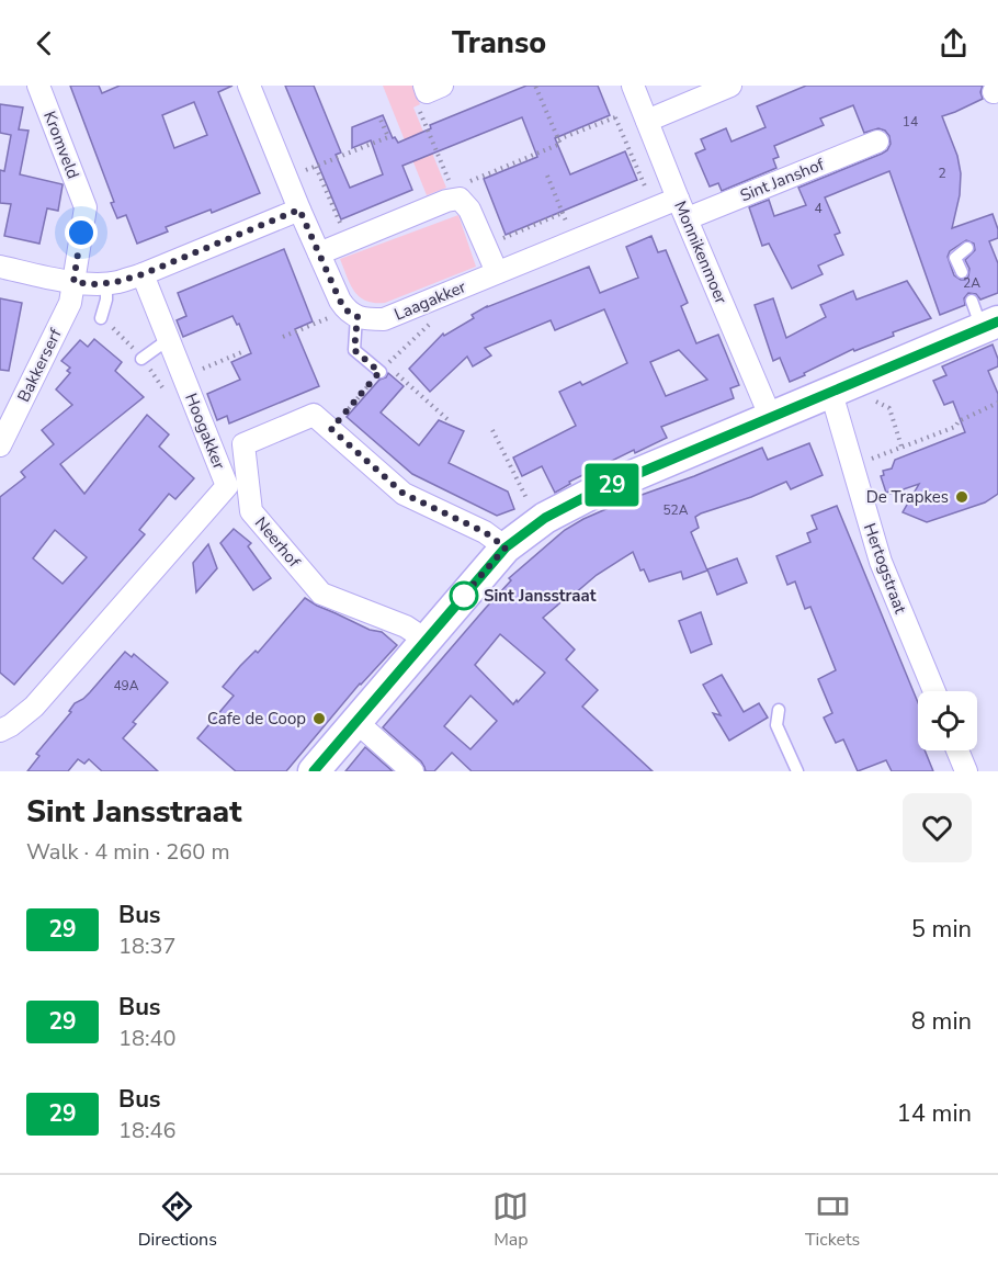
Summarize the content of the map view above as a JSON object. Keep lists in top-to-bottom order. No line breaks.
{"streets":{"street":["Kromveld","Sint Janshof","Monnikenmoer","Laagakker","Bakkerserf","Hoogakker","Neerhof","Hertogstraat"]},"crossings":[["Kromveld","Bakkerserf"],["Sint Janshof","Monnikenmoer"],["Monnikenmoer","Laagakker"]],"places":["De Trapkes","Sint Jansstraat","Cafe de Coop"],"lines":["bus line 29"],"house_numbers":["14","2","4","2A","52A","49A"],"page":{"header":"Transo","on_map":"29","heading":["Sint Jansstraat","Walk · 4 min · 260 m"],"list":[{"mark":"29","name":"Bus","note":"18:37","value":"5 min"},{"mark":"29","name":"Bus","note":"18:40","value":"8 min"},{"mark":"29","name":"Bus","note":"18:46","value":"14 min"}],"tabs":["Directions","Map","Tickets"]}}
